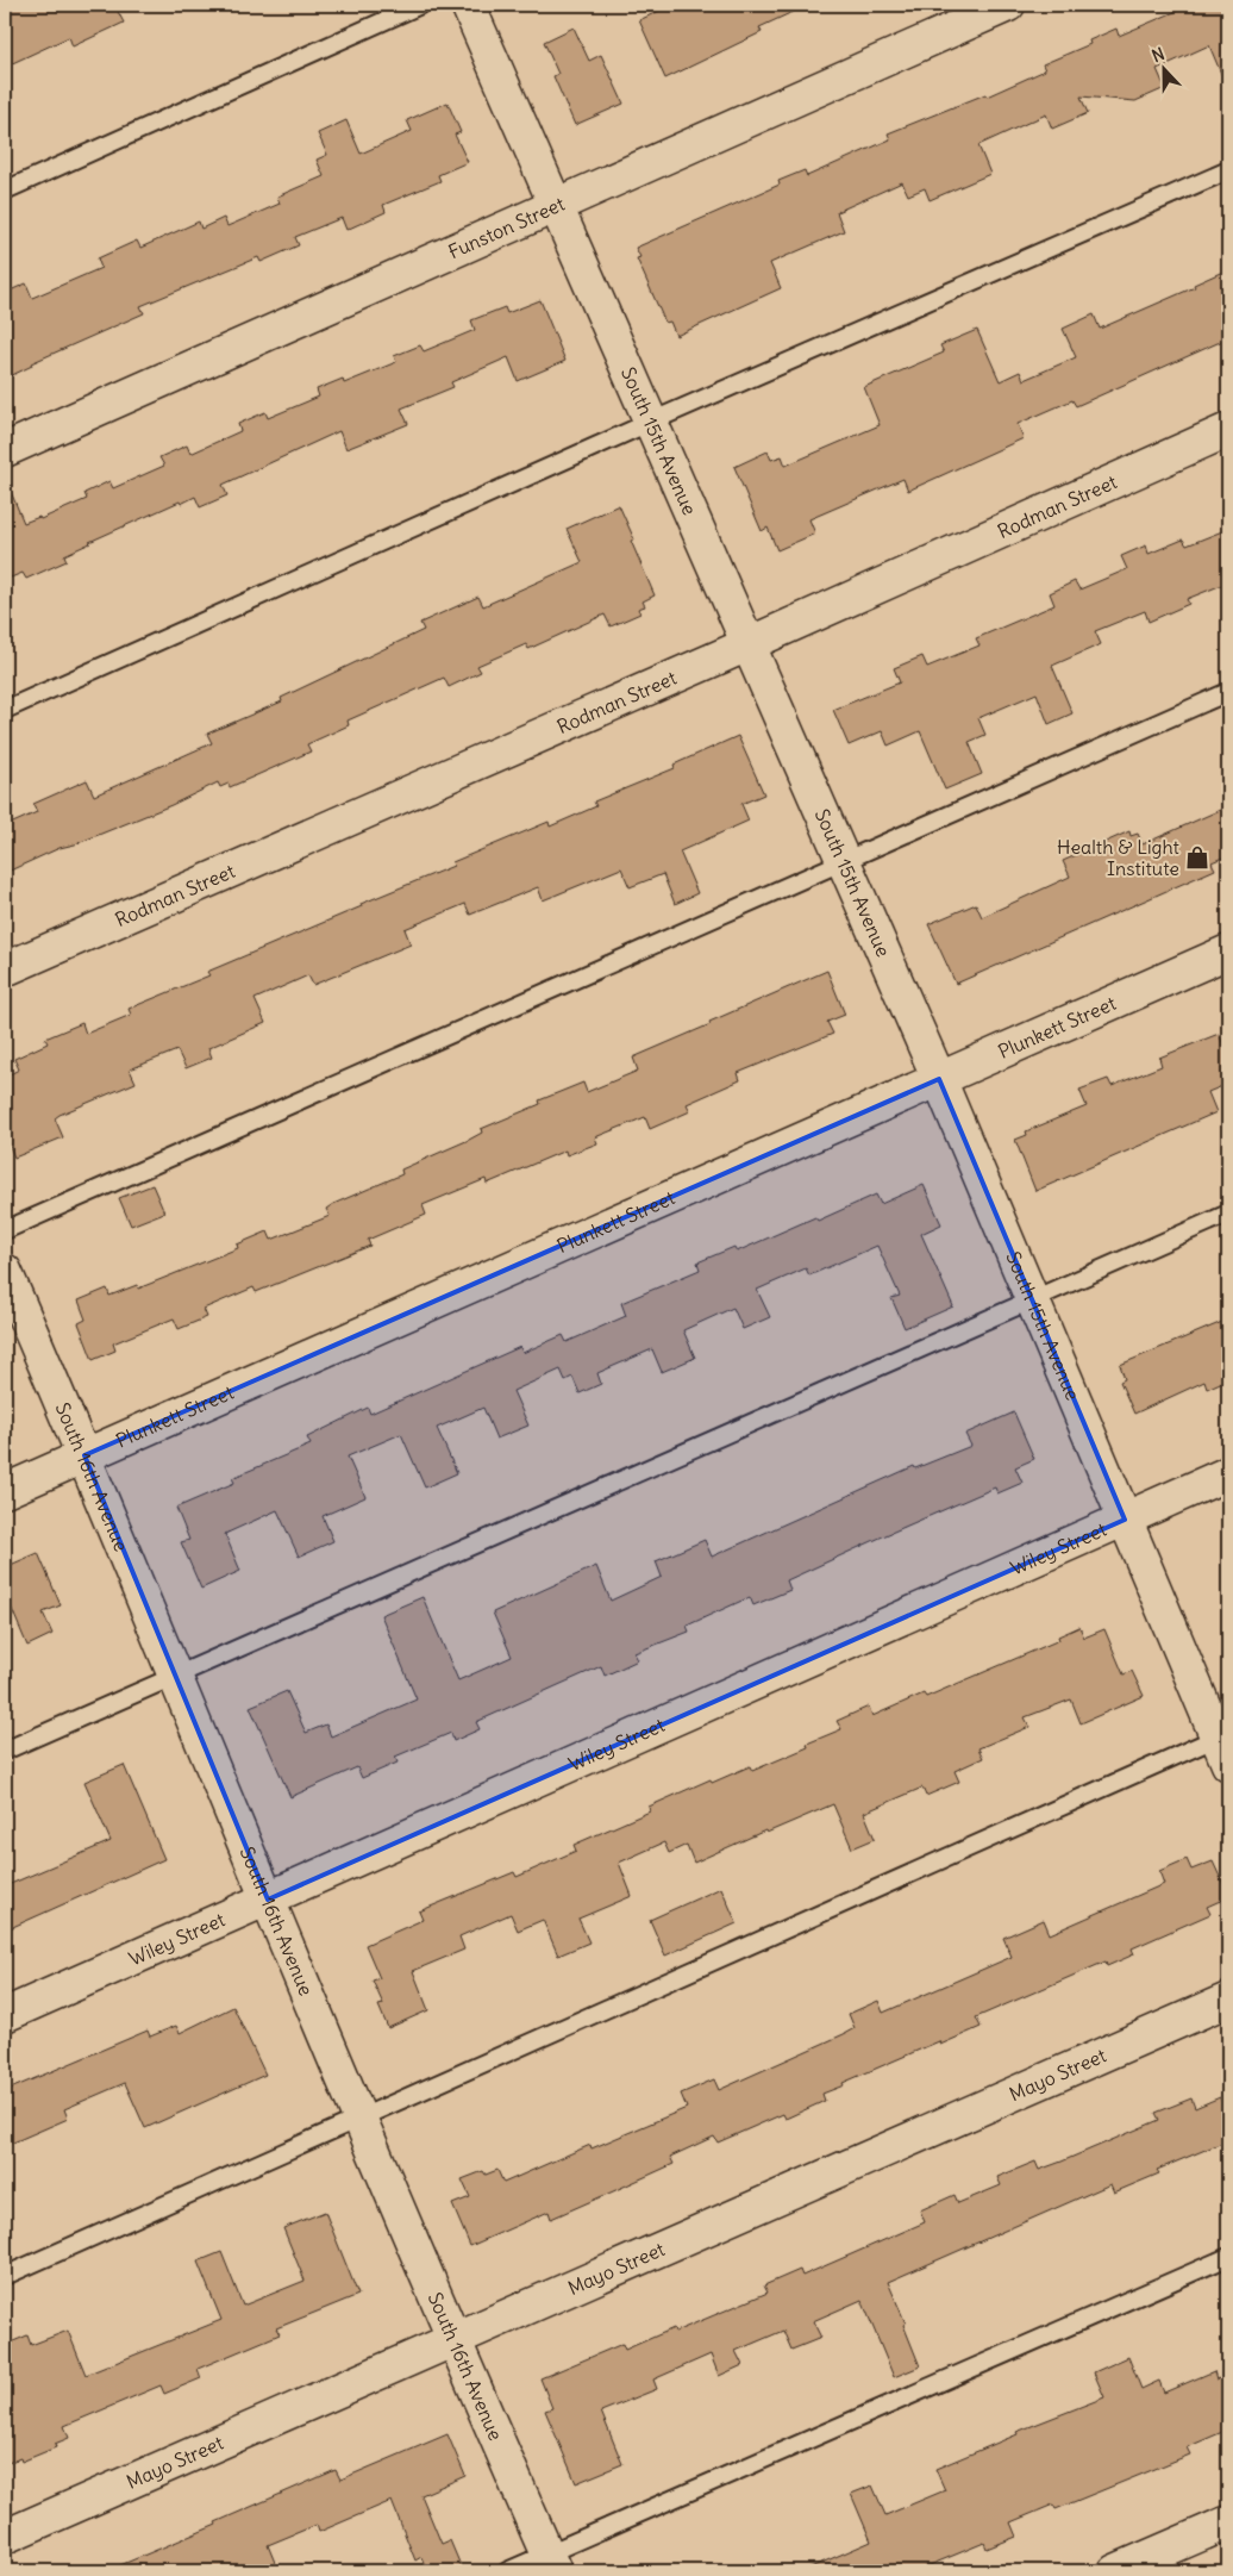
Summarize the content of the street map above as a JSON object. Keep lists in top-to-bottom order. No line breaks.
{"streets":{"street":["Funston Street","South 15th Avenue","Rodman Street","Plunkett Street","South 16th Avenue","Wiley Street","Mayo Street"]},"crossings":[["Funston Street","South 15th Avenue"],["South 15th Avenue","Rodman Street"],["South 15th Avenue","Plunkett Street"],["South 15th Avenue","Wiley Street"],["Plunkett Street","South 16th Avenue"],["South 16th Avenue","Wiley Street"],["South 16th Avenue","Mayo Street"]],"places":{"shop":["Health & Light Institute"]},"north":"top"}
